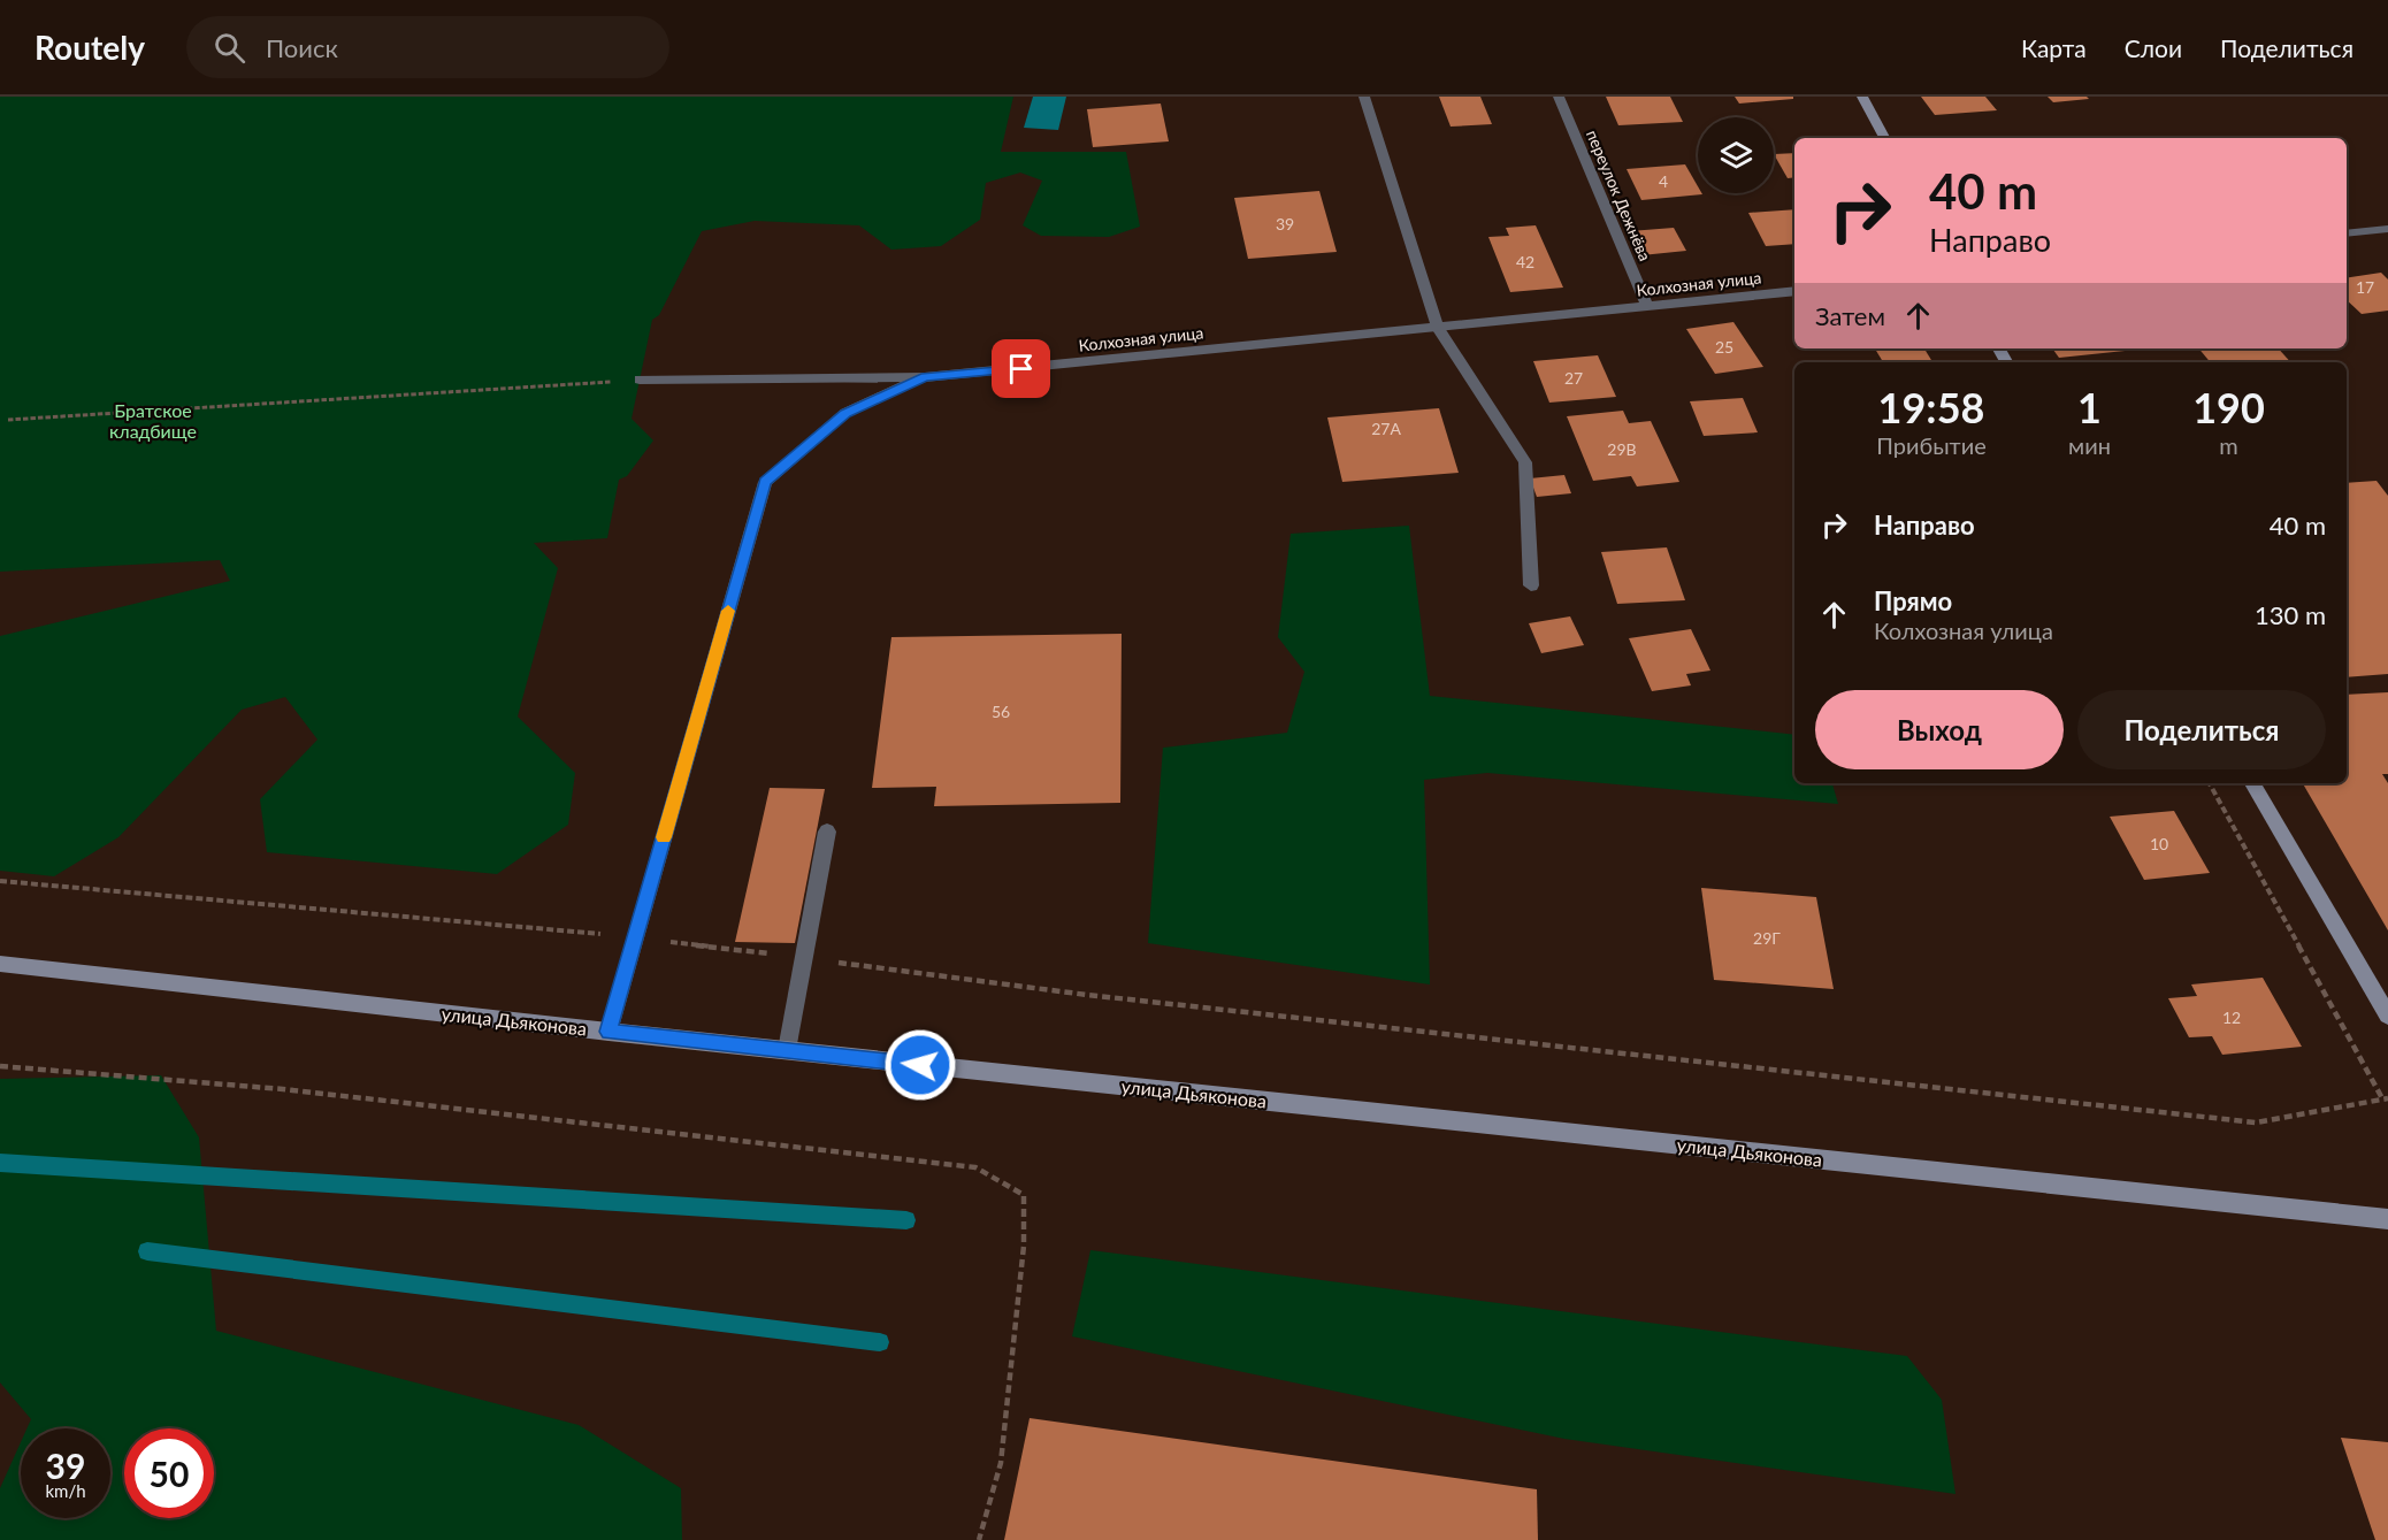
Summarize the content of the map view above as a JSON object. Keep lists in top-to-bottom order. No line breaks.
{"streets":{"main road":["улица Дьяконова"],"street":["переулок Дежнёва","Колхозная улица"]},"crossings":[["переулок Дежнёва","Колхозная улица"]],"parks":["Братское кладбище"],"house_numbers":["4","39","42","17","25","27","27А","29В","56","10","29Г","12"],"page":{"header":"Routely","search":"Поиск","nav":["Карта","Слои","Поделиться"],"turn":["40 m","Направо"],"then":"Затем","eta":["19:58","Прибытие","1","мин","190","m"],"list":[{"name":"Направо","value":"40 m"},{"name":"Прямо","note":"Колхозная улица","value":"130 m"}],"buttons":["Выход","Поделиться"],"speed":"39 km/h","limit":"50"}}
